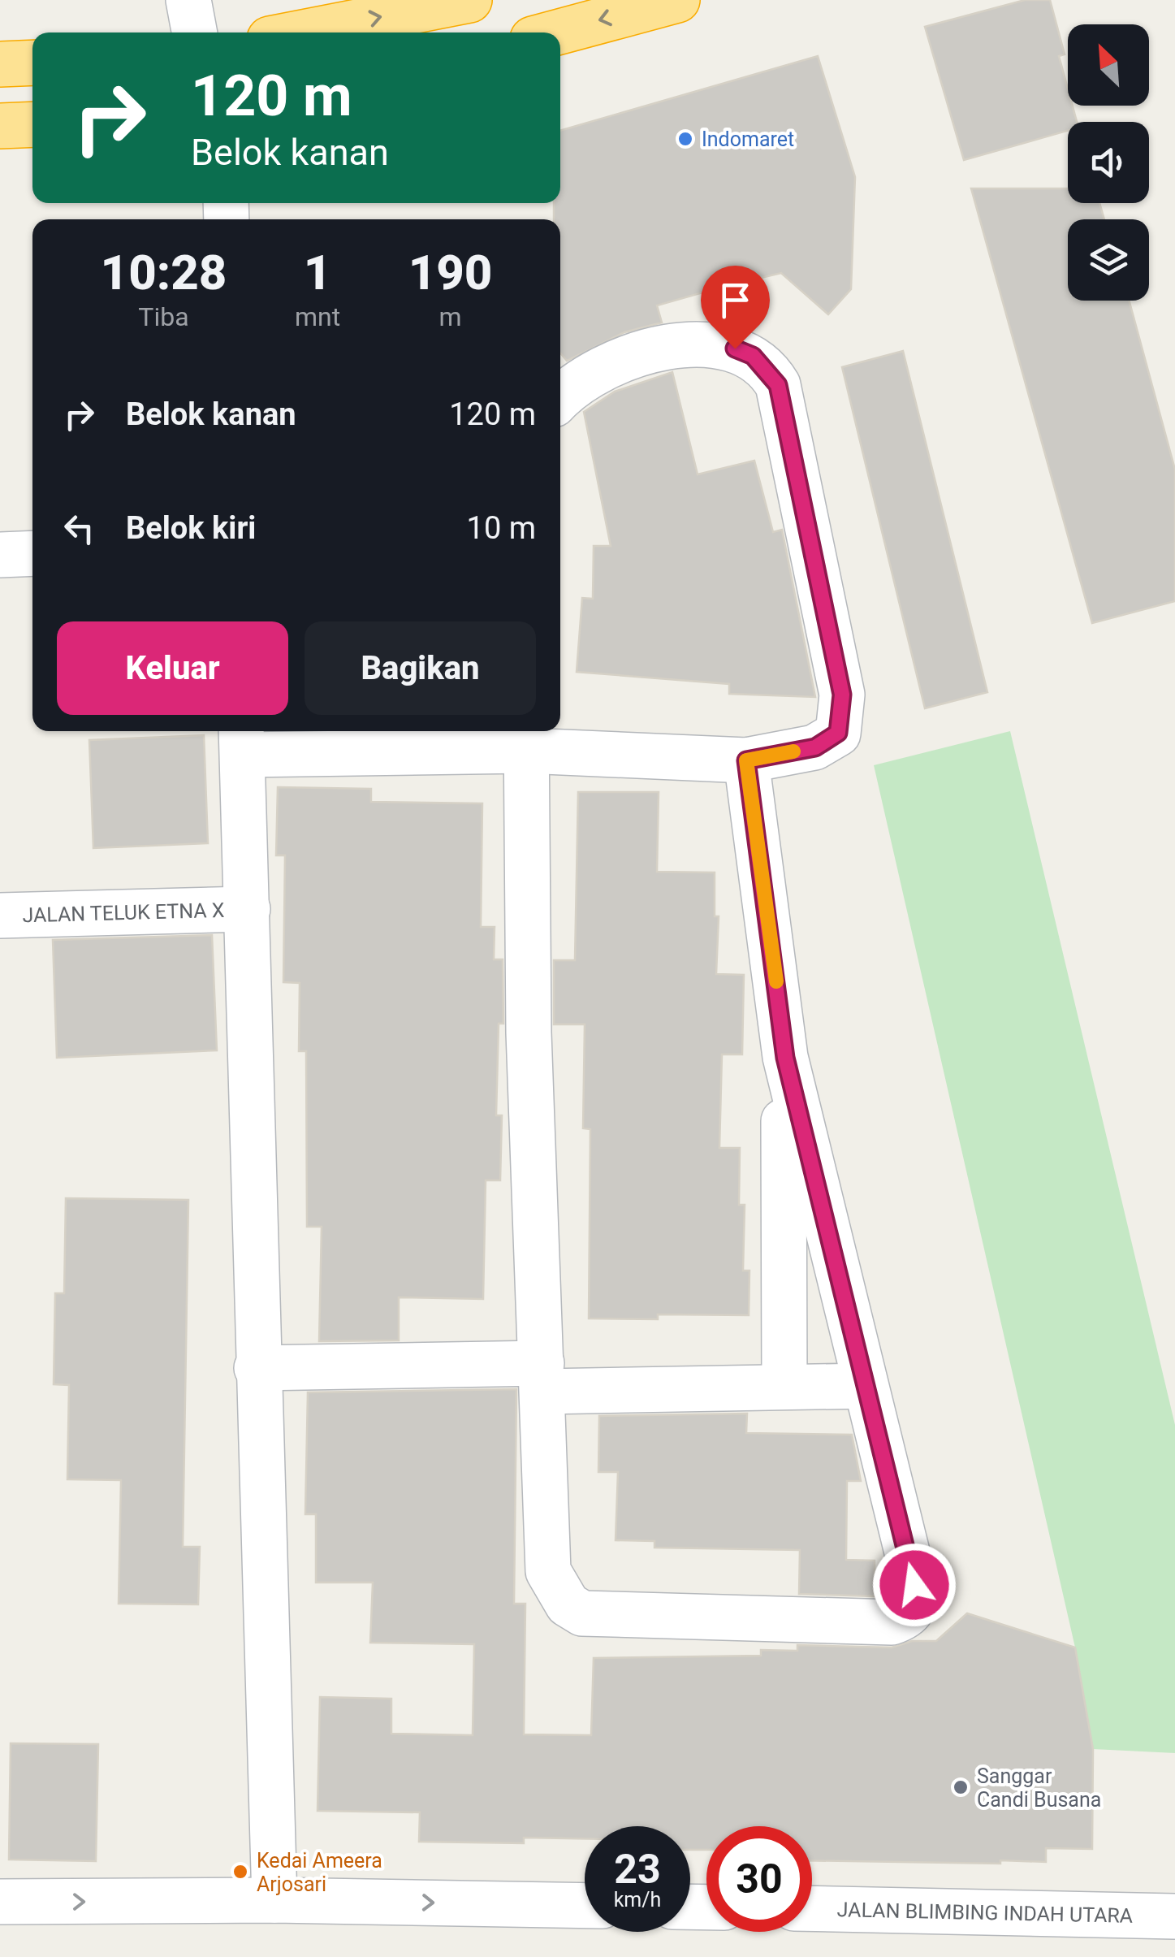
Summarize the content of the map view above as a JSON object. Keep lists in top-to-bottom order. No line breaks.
{"streets":{"street":["JALAN TELUK ETNA X","JALAN BLIMBING INDAH UTARA"]},"places":["Indomaret","Sanggar Candi Busana","Kedai Ameera Arjosari"],"north":"top left","page":{"turn":["120 m","Belok kanan"],"eta":["10:28","Tiba","1","mnt","190","m"],"list":[{"name":"Belok kanan","value":"120 m"},{"name":"Belok kiri","value":"10 m"}],"buttons":["Keluar","Bagikan"],"speed":"23 km/h","limit":"30"}}
